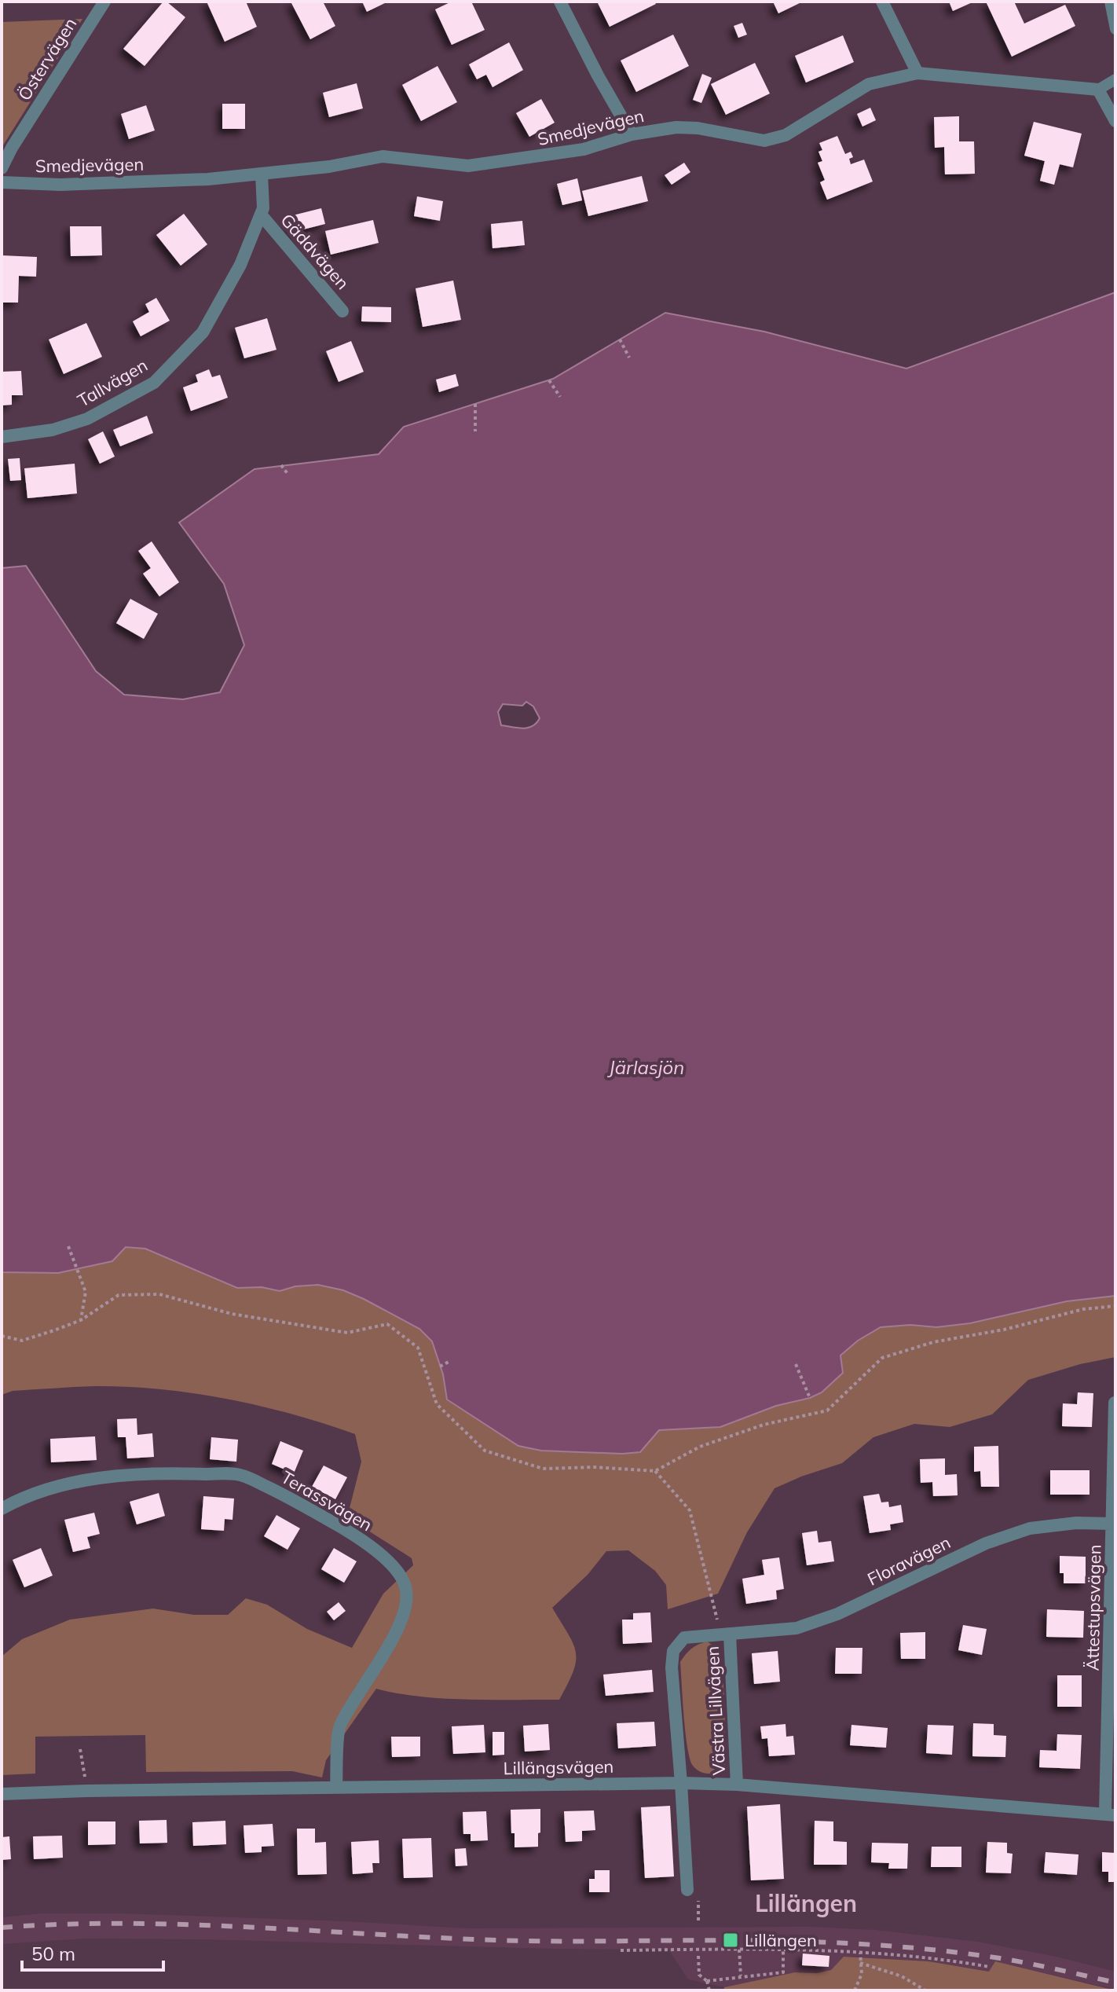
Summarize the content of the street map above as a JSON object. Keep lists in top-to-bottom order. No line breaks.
{"streets":{"street":["Östervägen","Smedjevägen","Gäddvägen","Tallvägen","Terassvägen","Floravägen","Ättestupsvägen","Västra Lillvägen","Lillängsvägen"]},"crossings":[["Smedjevägen","Tallvägen"],["Gäddvägen","Tallvägen"],["Terassvägen","Lillängsvägen"],["Floravägen","Ättestupsvägen"],["Floravägen","Västra Lillvägen"],["Floravägen","Lillängsvägen"],["Ättestupsvägen","Lillängsvägen"],["Västra Lillvägen","Lillängsvägen"]],"districts":["Lillängen"],"water":["Järlasjön"],"places":{"transit":["Lillängen"]},"scale_bar":"50 m"}
